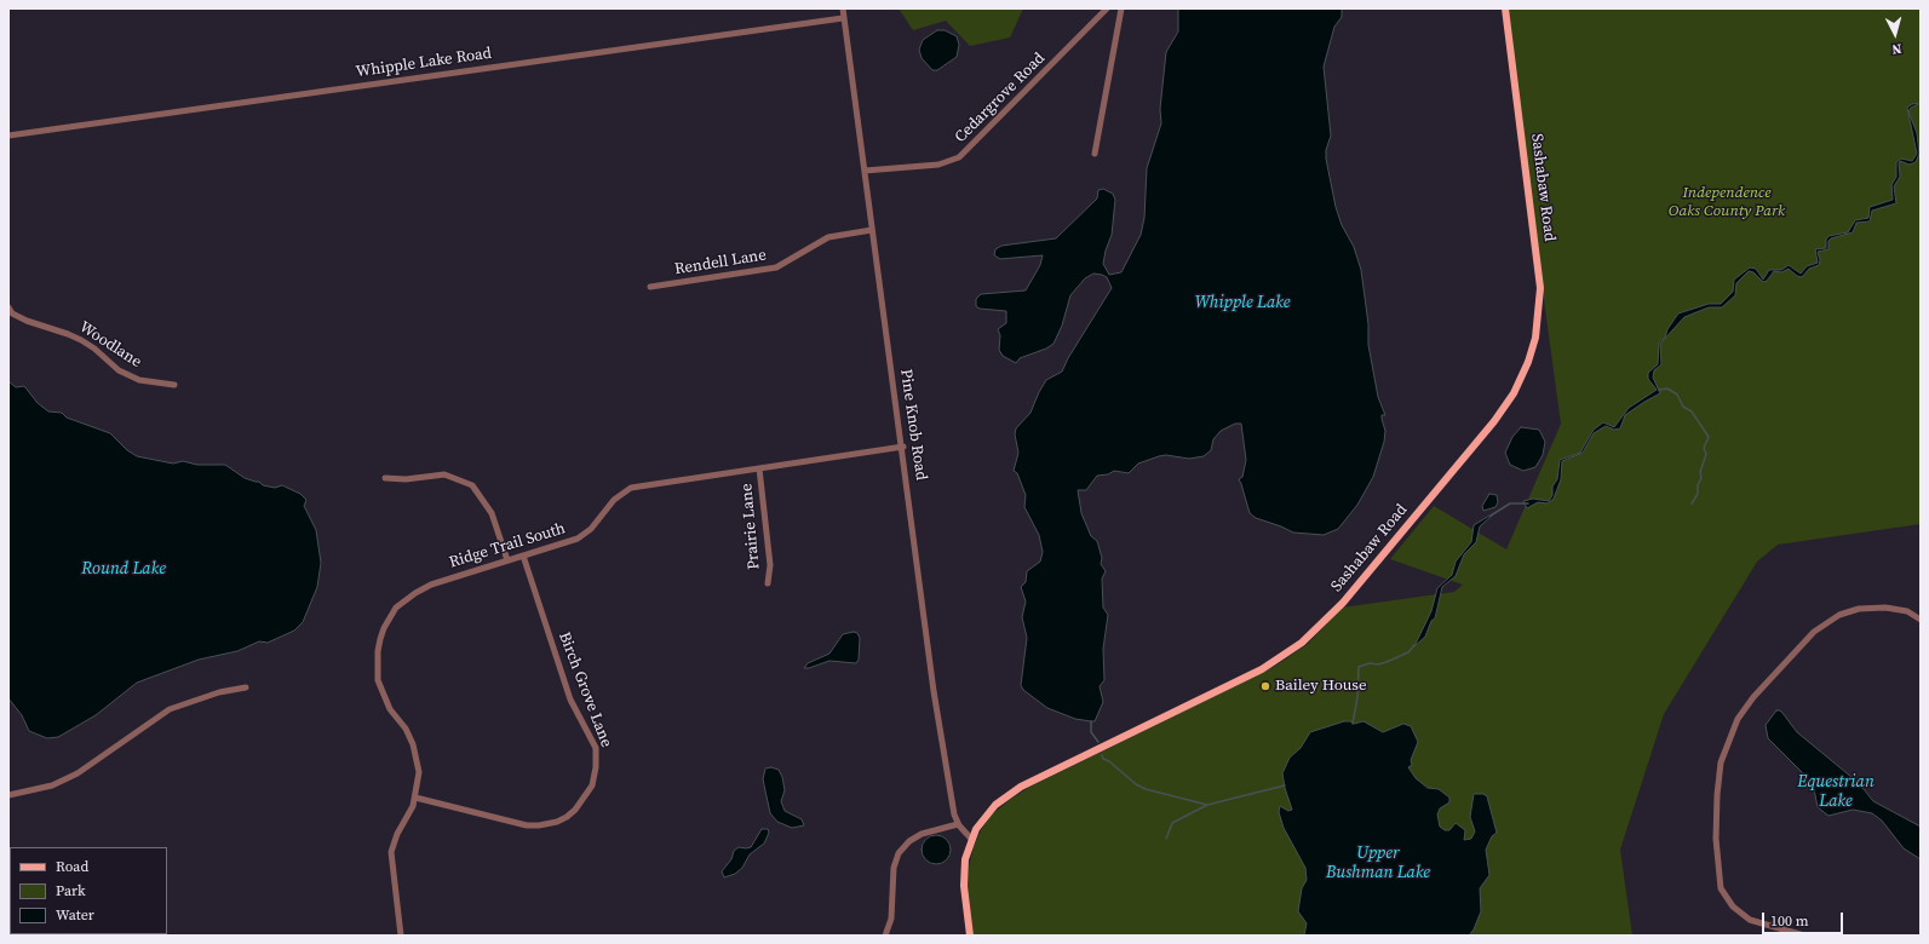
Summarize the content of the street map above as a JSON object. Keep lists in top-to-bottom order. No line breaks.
{"streets":{"main road":["Sashabaw Road"],"street":["Whipple Lake Road","Cedargrove Road","Rendell Lane","Woodlane","Pine Knob Road","Prairie Lane","Ridge Trail South","Birch Grove Lane"]},"crossings":[["Whipple Lake Road","Pine Knob Road"],["Cedargrove Road","Pine Knob Road"],["Rendell Lane","Pine Knob Road"],["Pine Knob Road","Ridge Trail South"],["Prairie Lane","Ridge Trail South"],["Ridge Trail South","Birch Grove Lane"]],"water":["Whipple Lake","Round Lake","Equestrian Lake","Upper Bushman Lake"],"parks":["Independence Oaks County Park"],"places":["Bailey House"],"legend":["Road","Park","Water"],"scale_bar":"100 m","north":"bottom"}
